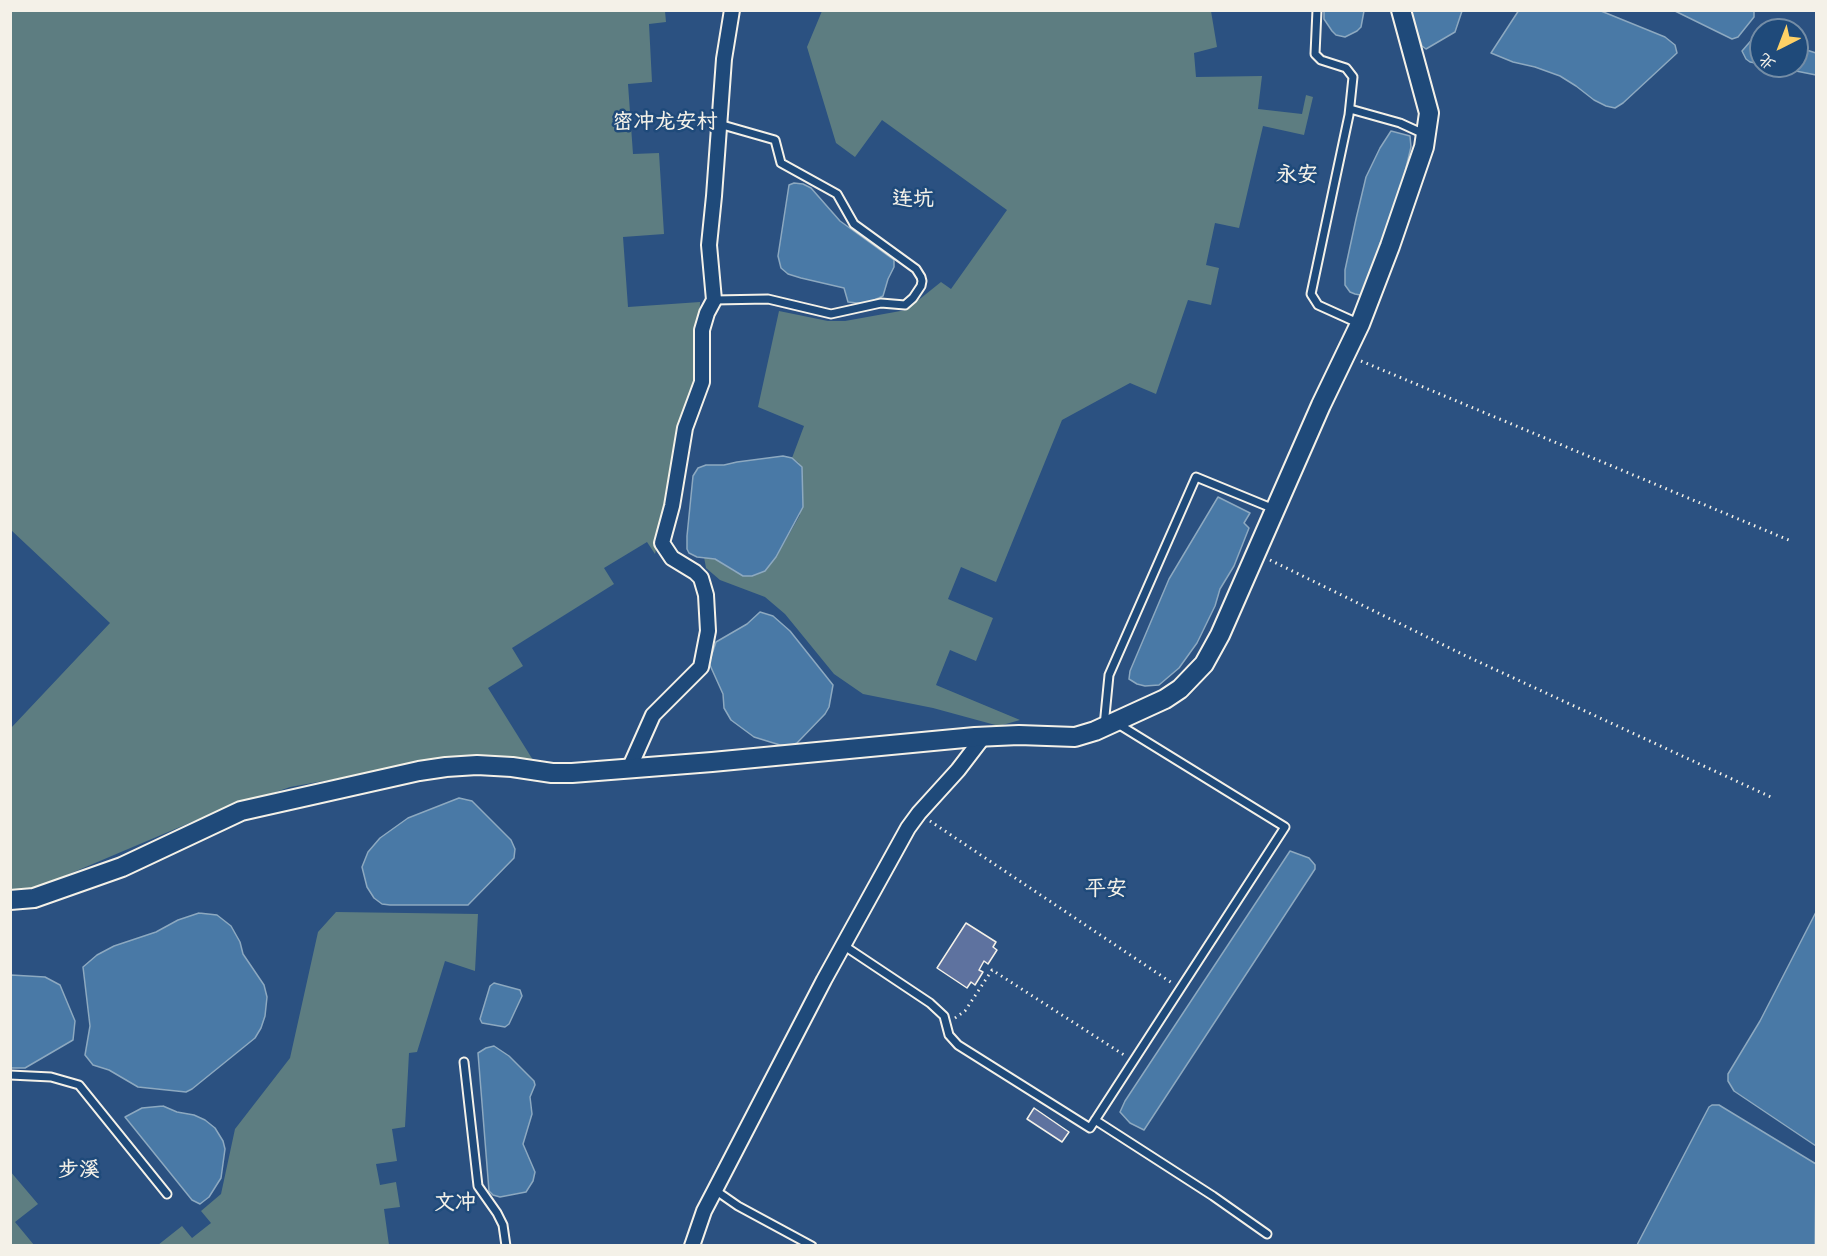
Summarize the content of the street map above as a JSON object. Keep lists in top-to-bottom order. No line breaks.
{"districts":["密冲龙安村","永安","连坑","平安","步溪","文冲"],"north":"bottom left"}
